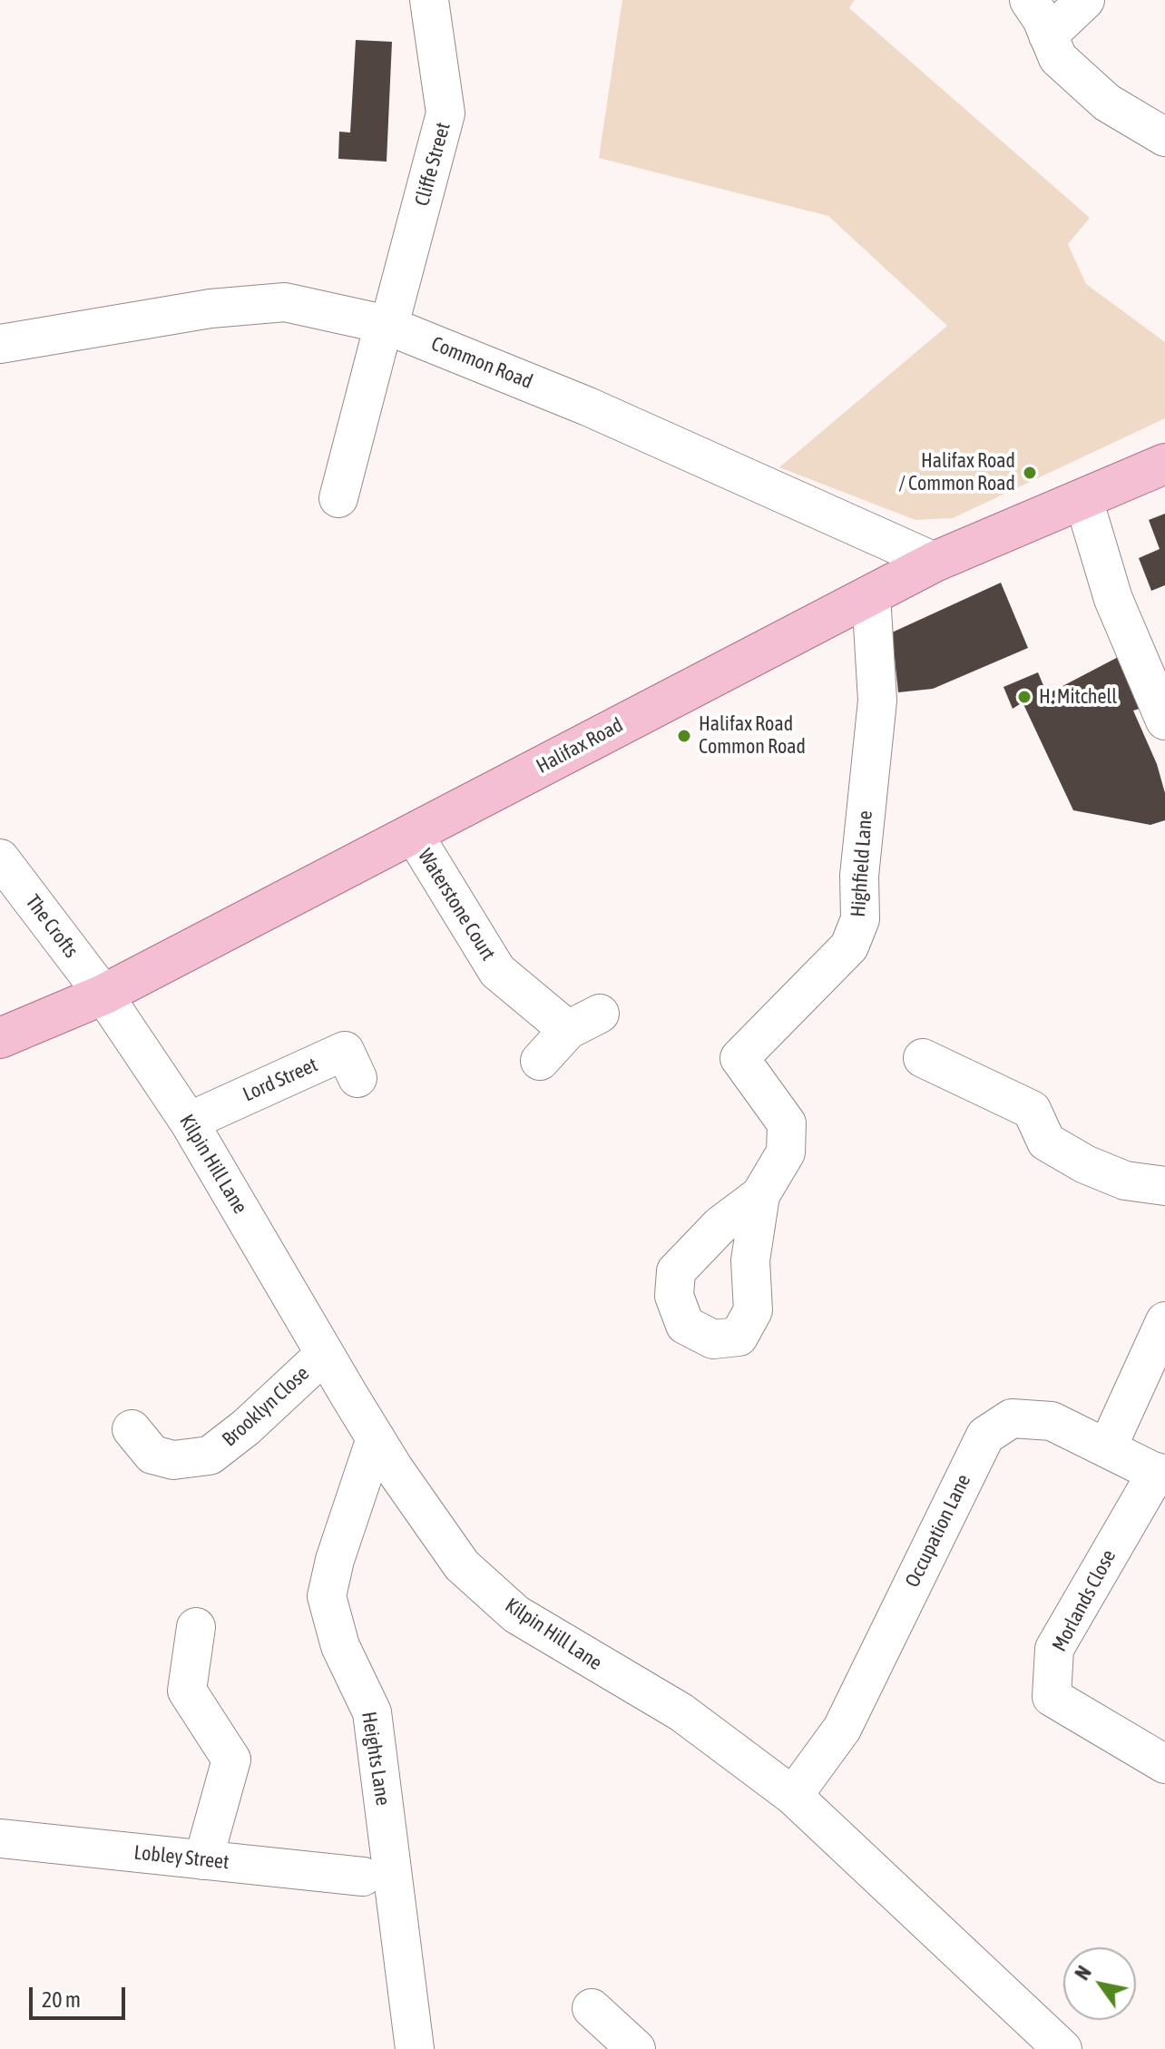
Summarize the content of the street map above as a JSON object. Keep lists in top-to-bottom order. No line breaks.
{"streets":{"main road":["Halifax Road"],"street":["Cliffe Street","Common Road","Highfield Lane","Waterstone Court","The Crofts","Lord Street","Kilpin Hill Lane","Brooklyn Close","Occupation Lane","Morlands Close","Heights Lane","Lobley Street"]},"crossings":[["Cliffe Street","Common Road"],["Common Road","Halifax Road"],["Halifax Road","Highfield Lane"],["Halifax Road","Waterstone Court"],["Halifax Road","The Crofts"],["Halifax Road","Kilpin Hill Lane"],["The Crofts","Kilpin Hill Lane"],["Lord Street","Kilpin Hill Lane"],["Kilpin Hill Lane","Brooklyn Close"],["Kilpin Hill Lane","Occupation Lane"],["Kilpin Hill Lane","Heights Lane"],["Occupation Lane","Morlands Close"]],"places":["Halifax Road / Common Road","H. Mitchell","Halifax Road Common Road"],"scale_bar":"20 m","north":"top left"}
